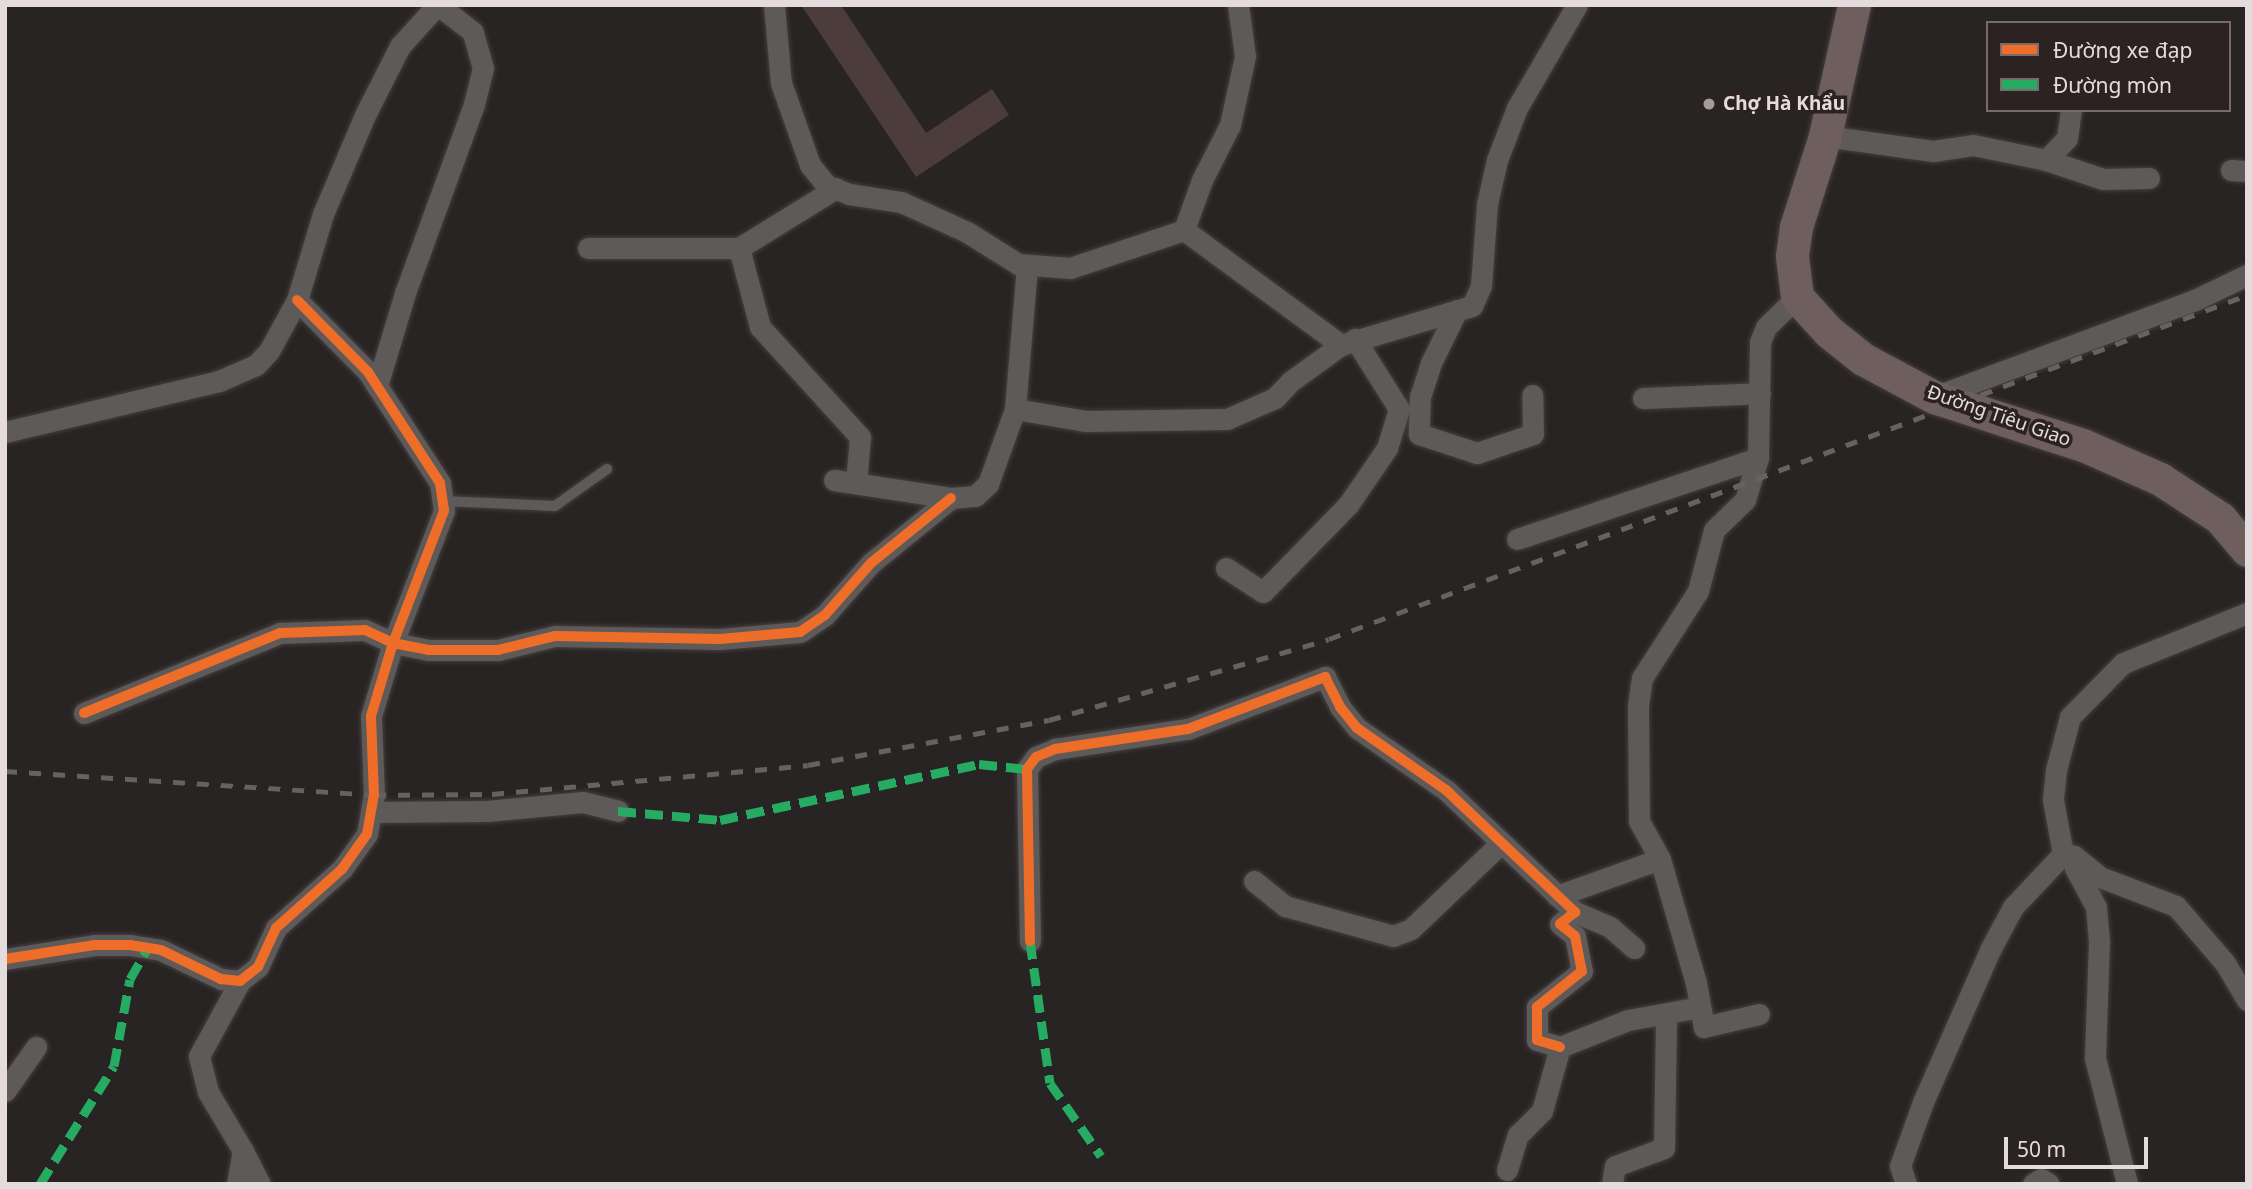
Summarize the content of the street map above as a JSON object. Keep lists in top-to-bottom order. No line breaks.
{"streets":{"highway":["Đường Tiêu Giao"]},"places":["Chợ Hà Khẩu"],"legend":["Đường xe đạp","Đường mòn"],"scale_bar":"50 m"}
